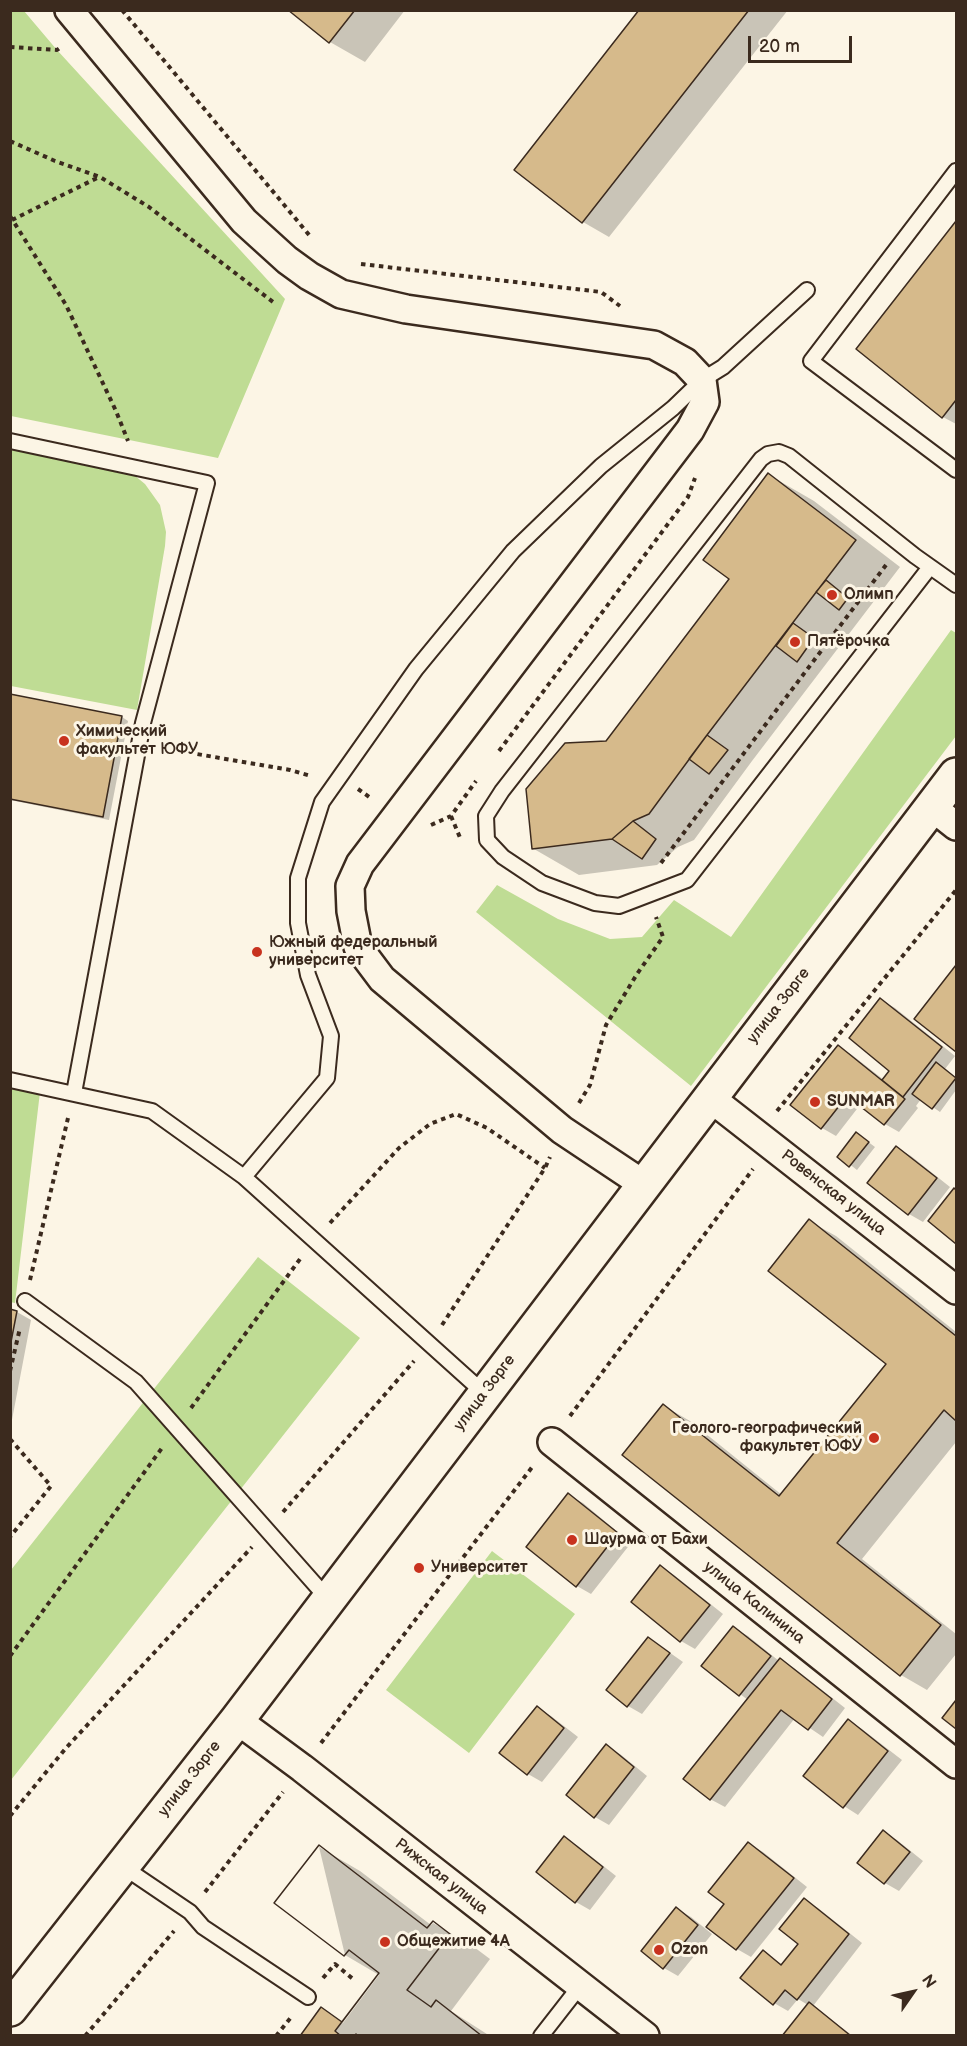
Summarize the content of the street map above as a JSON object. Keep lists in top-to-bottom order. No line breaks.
{"streets":{"main road":["улица Зорге"],"street":["Ровенская улица","улица Калинина","Рижская улица"]},"crossings":[["улица Зорге","Ровенская улица"],["улица Зорге","Рижская улица"]],"places":["Олимп","Пятёрочка","Химический факультет ЮФУ","Южный федеральный университет","SUNMAR","Геолого-географический факультет ЮФУ","Шаурма от Бахи","Университет","Общежитие 4А","Ozon"],"scale_bar":"20 m","north":"top right"}
